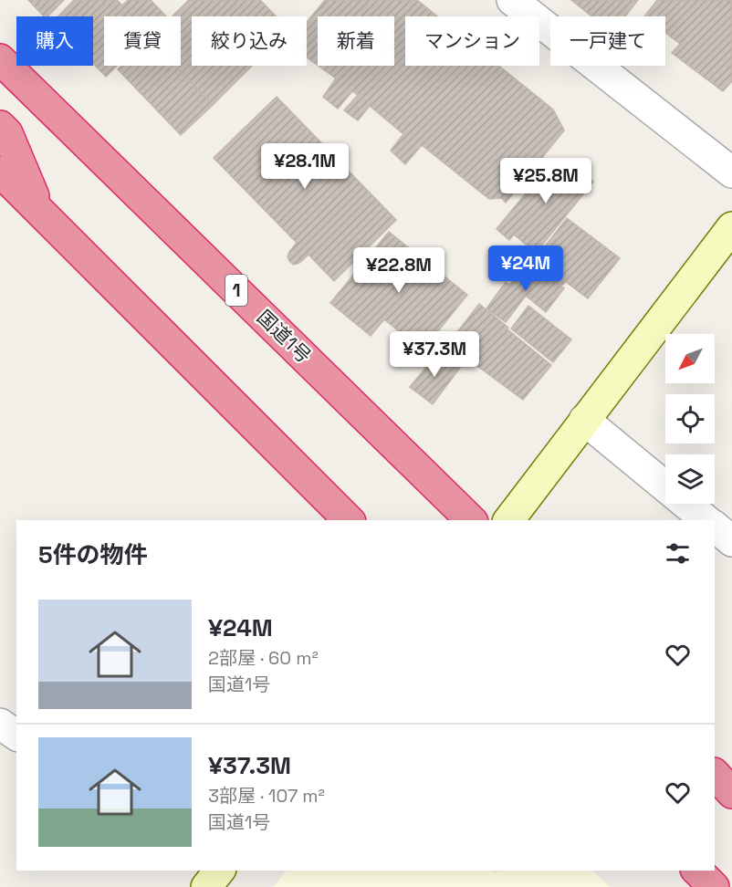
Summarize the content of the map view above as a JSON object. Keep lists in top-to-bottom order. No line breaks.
{"streets":{"highway":["1","国道1号"]},"north":"bottom left","page":{"chip":["購入","賃貸","絞り込み","新着","マンション","一戸建て"],"price":["¥28.1M","¥25.8M","¥24M","¥22.8M","¥37.3M"],"heading":"5件の物件","list":[{"name":"¥24M","note":"2部屋 · 60 m² · 国道1号"},{"name":"¥37.3M","note":"3部屋 · 107 m² · 国道1号"}]}}
